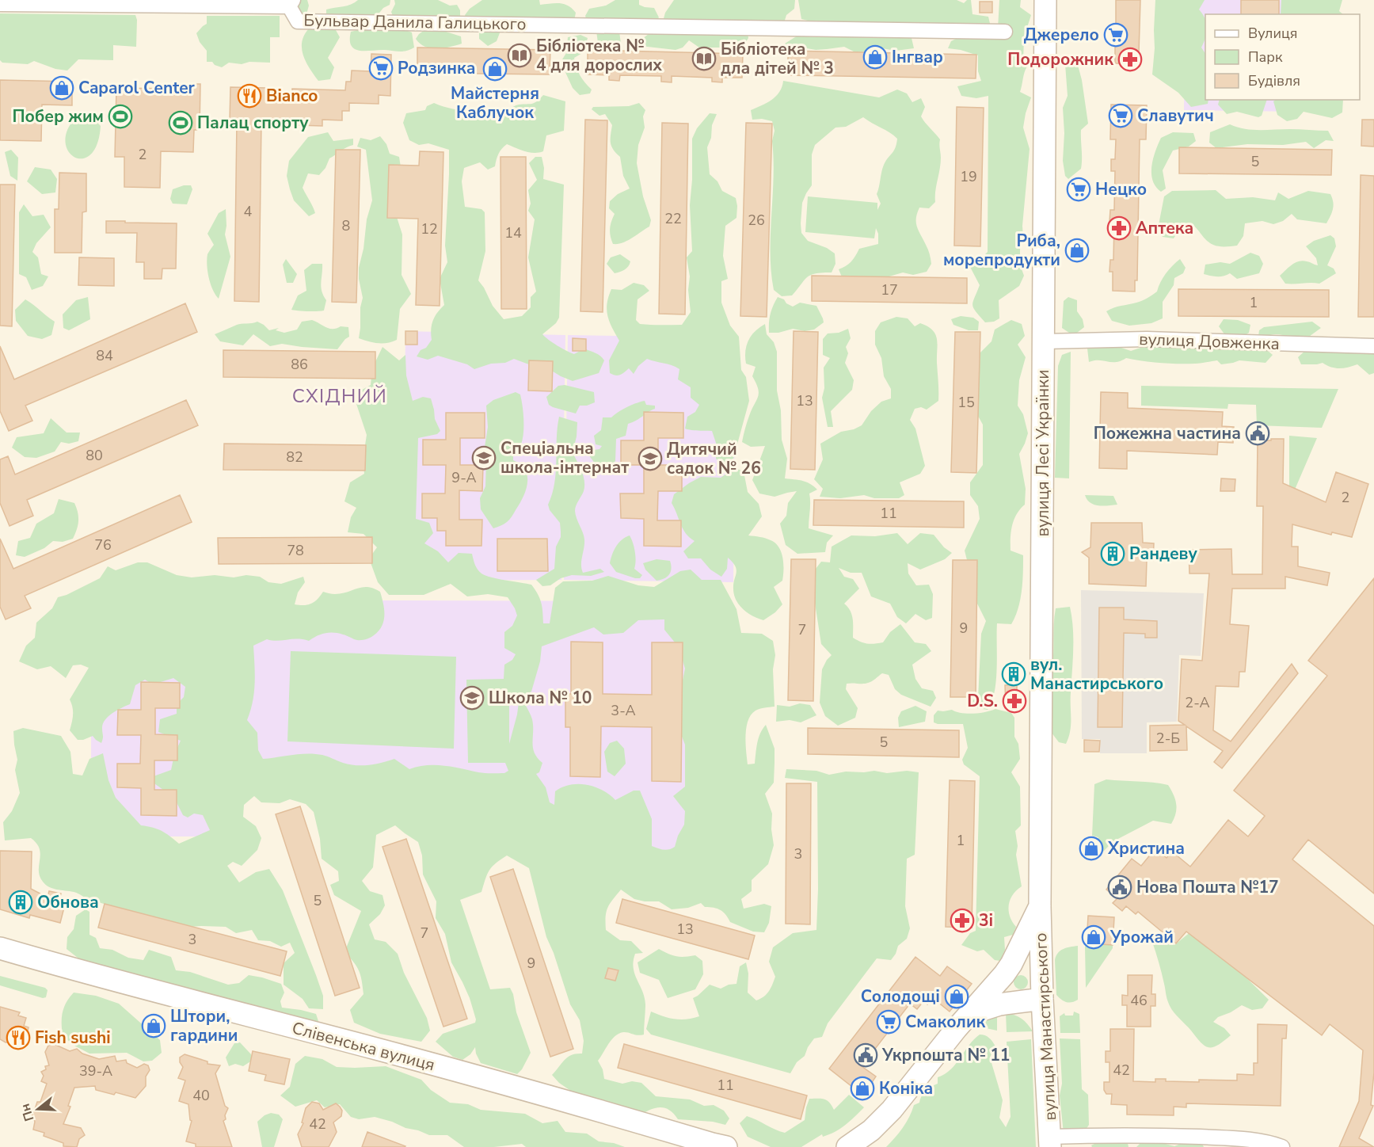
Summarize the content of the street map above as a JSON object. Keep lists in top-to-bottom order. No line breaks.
{"streets":{"main road":["вулиця Лесі Українки","вулиця Манастирського","Слівенська вулиця"],"street":["Бульвар Данила Галицького","вулиця Довженка"]},"crossings":[["вулиця Довженка","вулиця Лесі Українки"],["вулиця Лесі Українки","вулиця Манастирського"]],"districts":["СХІДНИЙ"],"places":{"supermarket":["Джерело","Родзинка","Славутич","Нецко","Смаколик"],"library":["Бібліотека № 4 для дорослих","Бібліотека дла дітей № 3"],"shop":["Інгвар","Майстерня Каблучок","Caparol Center","Риба, морепродукти","Христина","Урожай","Солодощі","Штори, гардини","Коніка"],"pharmacy":["Подорожник","Аптека","D.S.","3і"],"restaurant":["Bianco","Fish sushi"],"sports":["Побер жим","Палац спорту"],"public building":["Пожежна частина","Нова Пошта №17","Укрпошта № 11"],"school or university":["Спеціальна школа-інтернат","Дитячий садок № 26","Школа № 10"],"building":["Рандеву","вул. Манастирського","Обнова"]},"house_numbers":["2","5","19","4","22","26","8","12","14","17","1","84","86","13","15","80","82","9-А","2","11","76","78","9","7","2-А","3-А","2-Б","5","1","3","5","13","7","3","9","46","42","39-А","11","40","42"],"legend":["Вулиця","Парк","Будівля"],"north":"left"}
